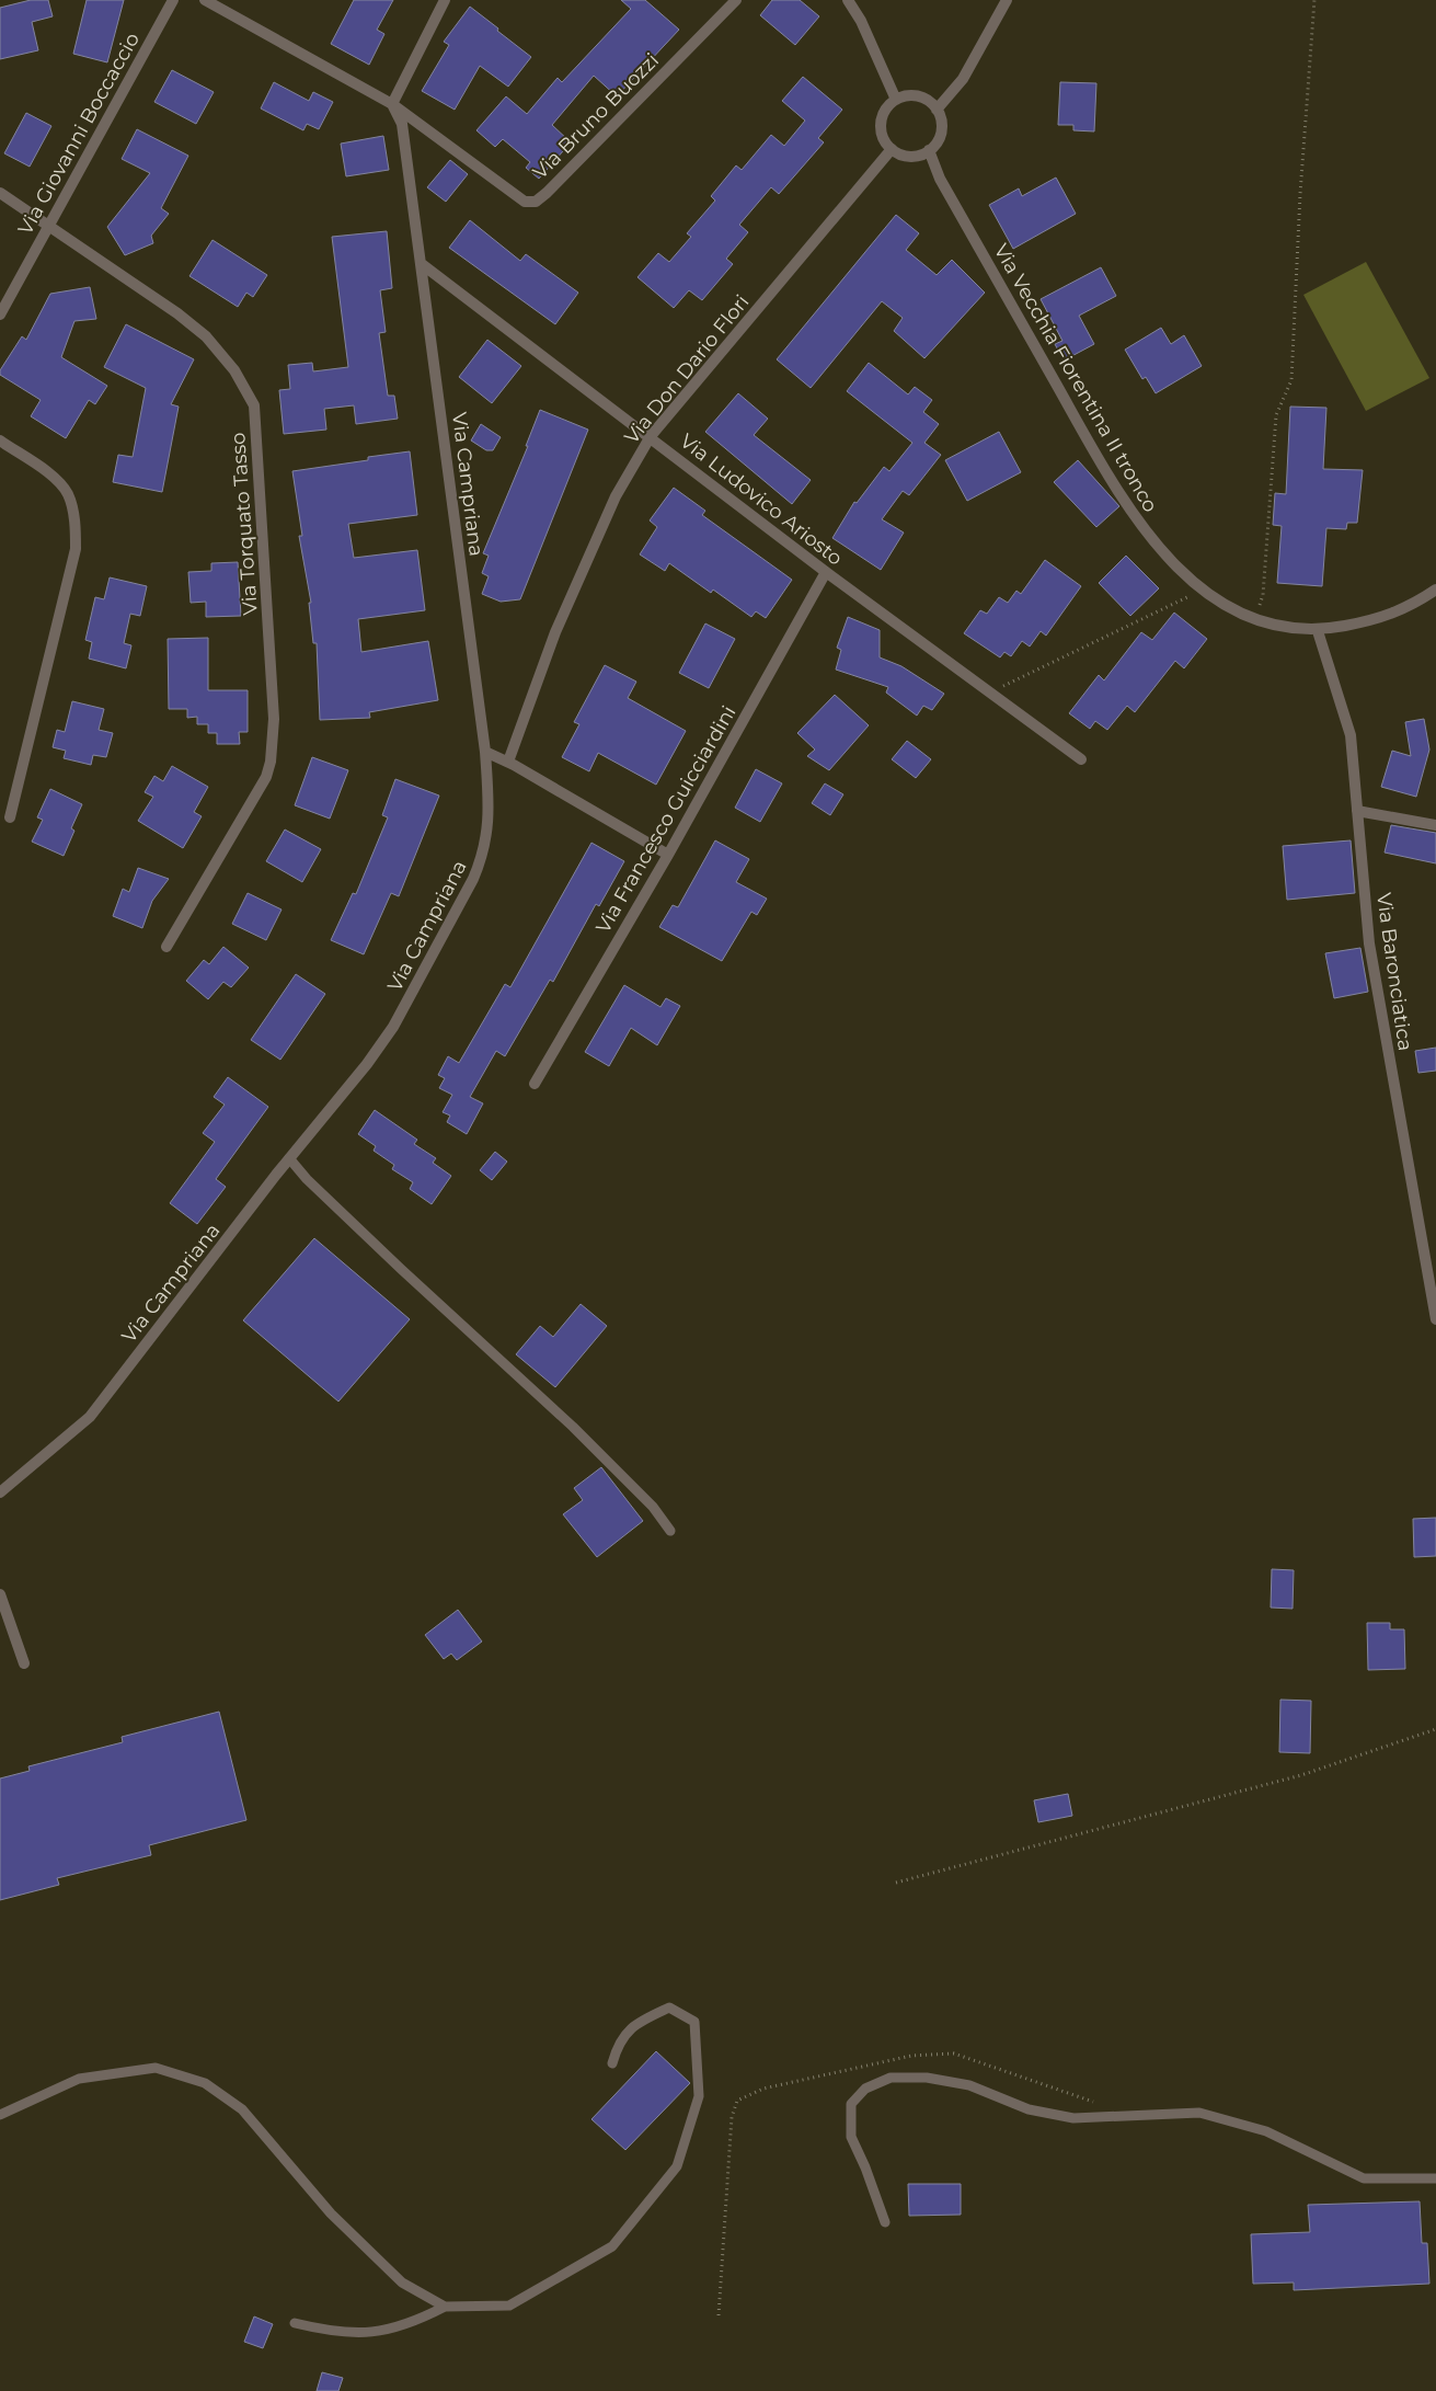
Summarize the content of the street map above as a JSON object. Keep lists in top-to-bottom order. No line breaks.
{"streets":{"street":["Via Bruno Buozzi","Via Giovanni Boccaccio","Via Don Dario Flori","Via Vecchia Fiorentina II tronco","Via Campriana","Via Ludovico Ariosto","Via Torquato Tasso","Via Francesco Guicciardini","Via Baronciatica"]},"crossings":[["Via Bruno Buozzi","Via Campriana"],["Via Giovanni Boccaccio","Via Torquato Tasso"],["Via Don Dario Flori","Via Vecchia Fiorentina II tronco"],["Via Don Dario Flori","Via Ludovico Ariosto"],["Via Vecchia Fiorentina II tronco","Via Baronciatica"],["Via Campriana","Via Ludovico Ariosto"],["Via Ludovico Ariosto","Via Francesco Guicciardini"]]}
